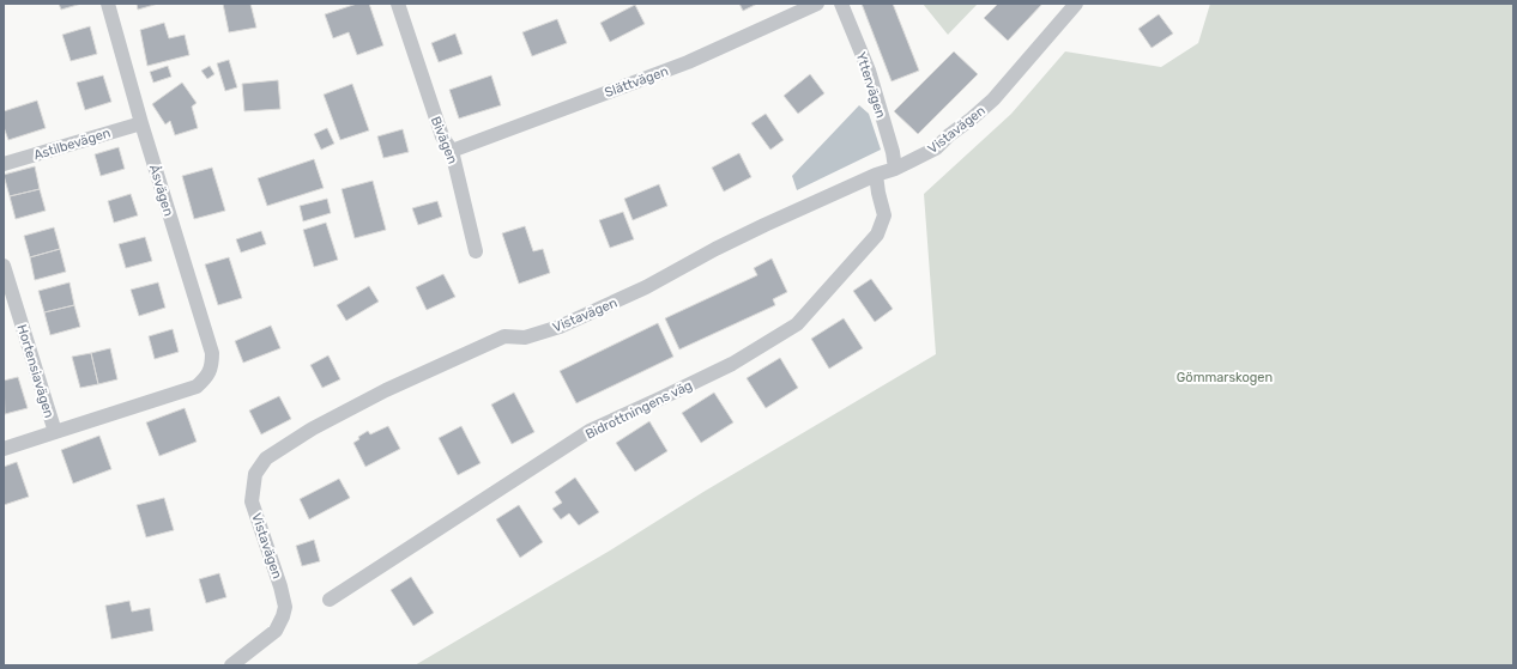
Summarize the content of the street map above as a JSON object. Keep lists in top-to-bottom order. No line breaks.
{"streets":{"street":["Slättvägen","Yttervägen","Vistavägen","Bivägen","Astilbevägen","Åsvägen","Hortensiavägen","Bidrottningens väg"]},"crossings":[["Slättvägen","Bivägen"],["Yttervägen","Vistavägen"],["Vistavägen","Bidrottningens väg"],["Astilbevägen","Åsvägen"],["Åsvägen","Hortensiavägen"]],"parks":["Gömmarskogen"]}
